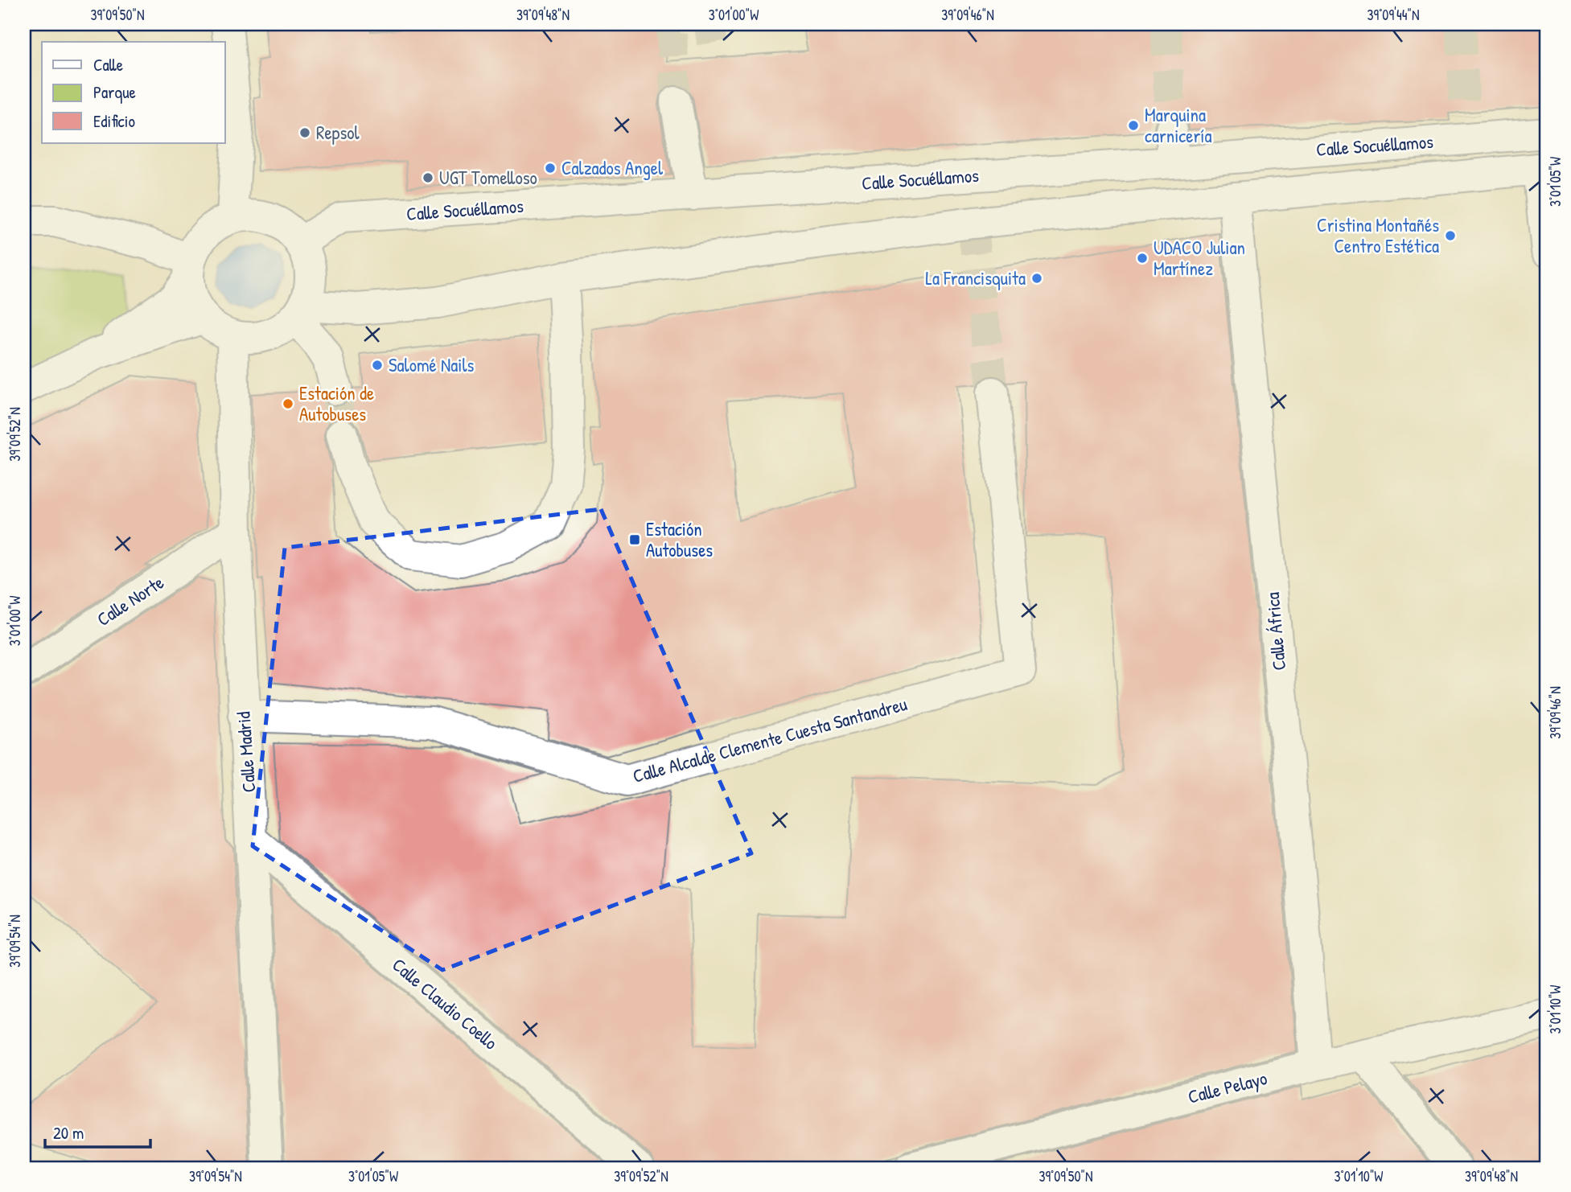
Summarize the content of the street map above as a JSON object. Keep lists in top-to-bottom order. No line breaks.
{"streets":{"street":["Calle Socuéllamos","Calle Norte","Calle África","Calle Alcalde Clemente Cuesta Santandreu","Calle Madrid","Calle Claudio Coello","Calle Pelayo"]},"crossings":[["Calle Socuéllamos","Calle África"],["Calle Socuéllamos","Calle Madrid"],["Calle Norte","Calle Madrid"],["Calle África","Calle Pelayo"],["Calle Alcalde Clemente Cuesta Santandreu","Calle Madrid"],["Calle Madrid","Calle Claudio Coello"]],"places":{"other":["Marquina carnicería","Repsol","Calzados Angel","UGT Tomelloso","Cristina Montañés Centro Estética","UDACO Julian Martínez","La Francisquita","Salomé Nails","Estación de Autobuses"],"transit":["Estación Autobuses"]},"legend":["Calle","Parque","Edificio"],"scale_bar":"20 m","coordinates":["39°09'50\"N","39°09'48\"N","3°01'00\"W","39°09'46\"N","39°09'44\"N","3°01'05\"W","39°09'52\"N","39°09'54\"N","3°01'10\"W"]}
